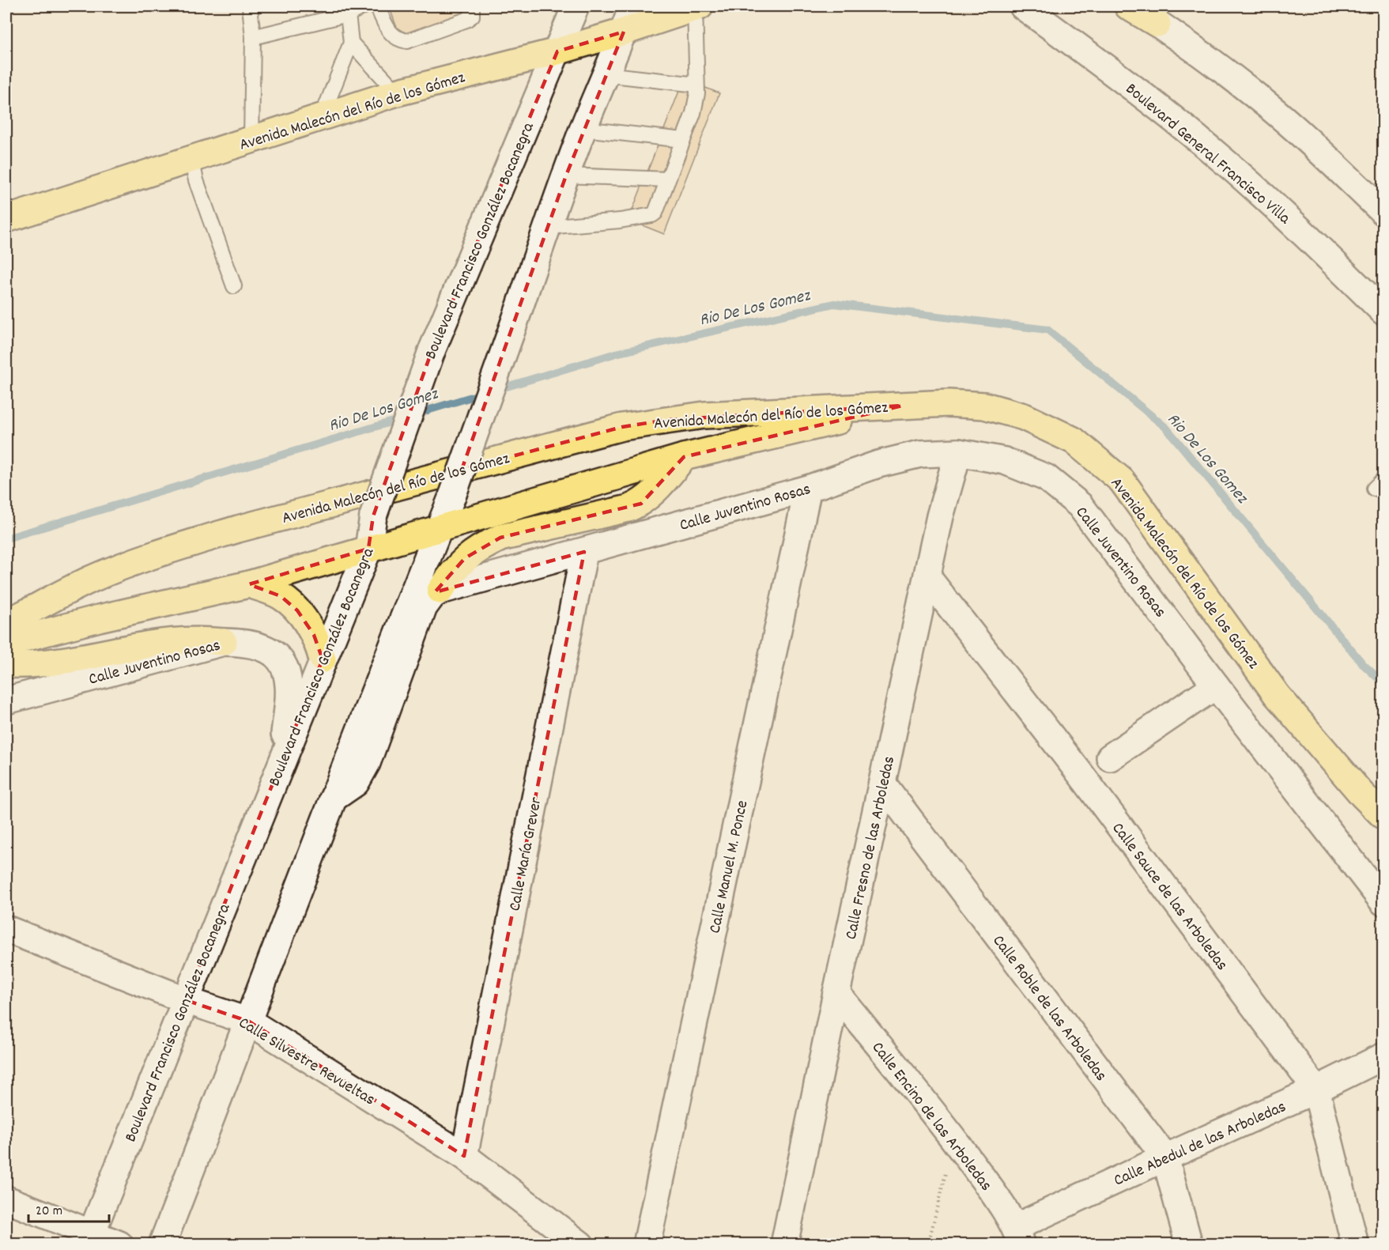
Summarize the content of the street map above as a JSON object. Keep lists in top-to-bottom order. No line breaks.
{"streets":{"main road":["Avenida Malecón del Río de los Gómez"],"street":["Boulevard General Francisco Villa","Boulevard Francisco González Bocanegra","Calle Juventino Rosas","Calle Fresno de las Arboledas","Calle María Grever","Calle Manuel M. Ponce","Calle Sauce de las Arboledas","Calle Roble de las Arboledas","Calle Silvestre Revueltas","Calle Encino de las Arboledas","Calle Abedul de las Arboledas"]},"crossings":[["Avenida Malecón del Río de los Gómez","Boulevard Francisco González Bocanegra"],["Boulevard Francisco González Bocanegra","Calle Juventino Rosas"],["Boulevard Francisco González Bocanegra","Calle Silvestre Revueltas"],["Calle Juventino Rosas","Calle Fresno de las Arboledas"],["Calle Juventino Rosas","Calle María Grever"],["Calle Juventino Rosas","Calle Manuel M. Ponce"],["Calle Fresno de las Arboledas","Calle Sauce de las Arboledas"],["Calle Fresno de las Arboledas","Calle Roble de las Arboledas"],["Calle Fresno de las Arboledas","Calle Encino de las Arboledas"],["Calle María Grever","Calle Silvestre Revueltas"],["Calle Sauce de las Arboledas","Calle Abedul de las Arboledas"],["Calle Roble de las Arboledas","Calle Abedul de las Arboledas"],["Calle Encino de las Arboledas","Calle Abedul de las Arboledas"]],"water":["Rio De Los Gomez"],"scale_bar":"20 m"}
